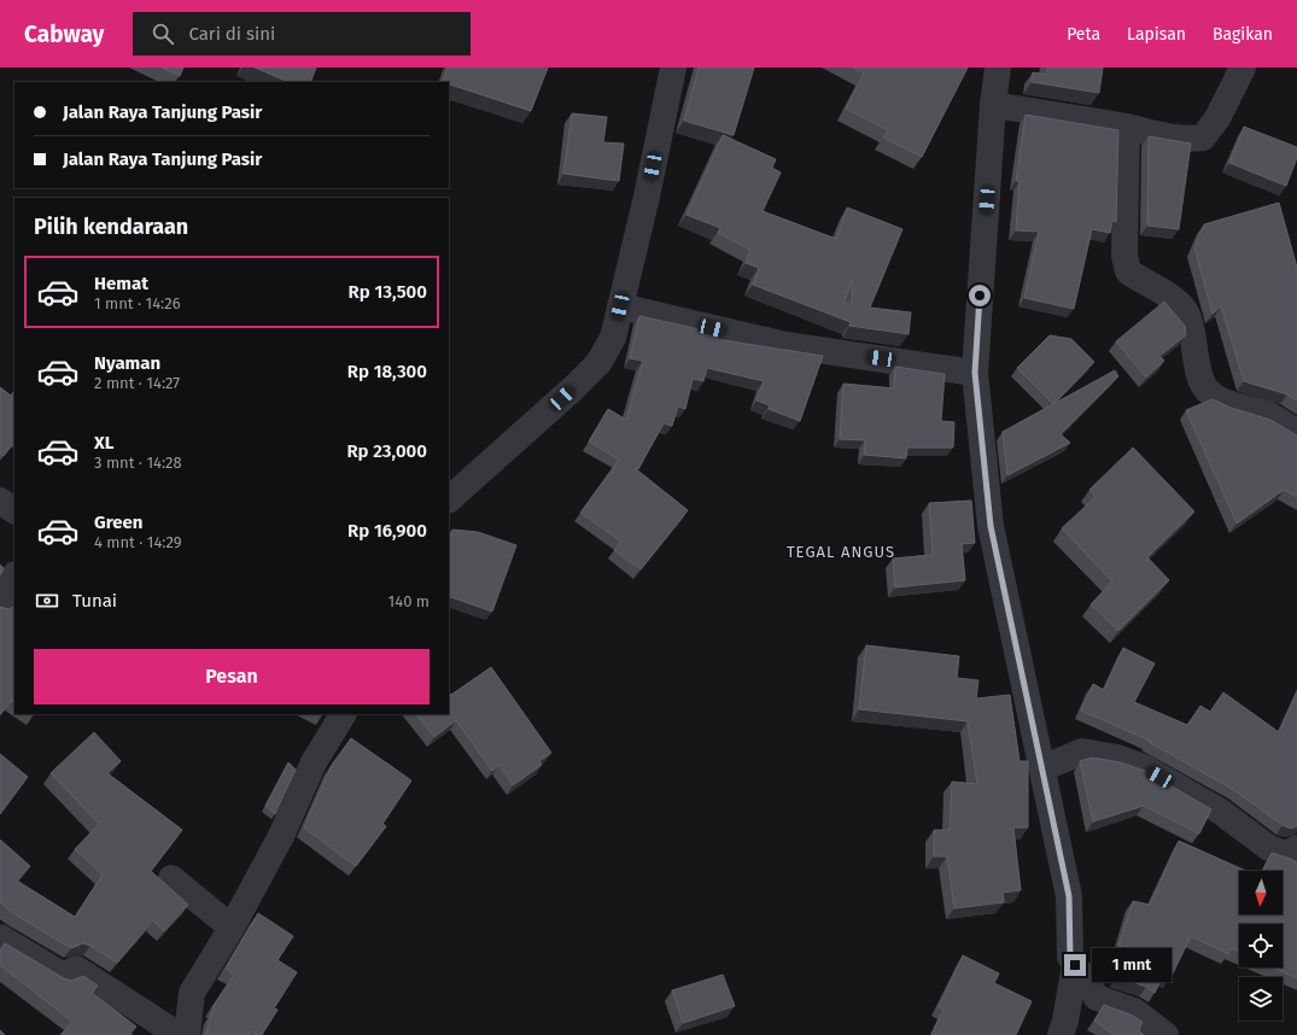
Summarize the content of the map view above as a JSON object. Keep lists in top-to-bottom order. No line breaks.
{"districts":["TEGAL ANGUS"],"north":"bottom","page":{"header":"Cabway","search":"Cari di sini","nav":["Peta","Lapisan","Bagikan"],"banner":["Jalan Raya Tanjung Pasir","Jalan Raya Tanjung Pasir"],"heading":"Pilih kendaraan","list":[{"name":"Hemat","note":"1 mnt · 14:26","value":"Rp 13,500"},{"name":"Nyaman","note":"2 mnt · 14:27","value":"Rp 18,300"},{"name":"XL","note":"3 mnt · 14:28","value":"Rp 23,000"},{"name":"Green","note":"4 mnt · 14:29","value":"Rp 16,900"}],"pay":["Tunai","140 m"],"buttons":"Pesan","bubble":"1 mnt"}}
